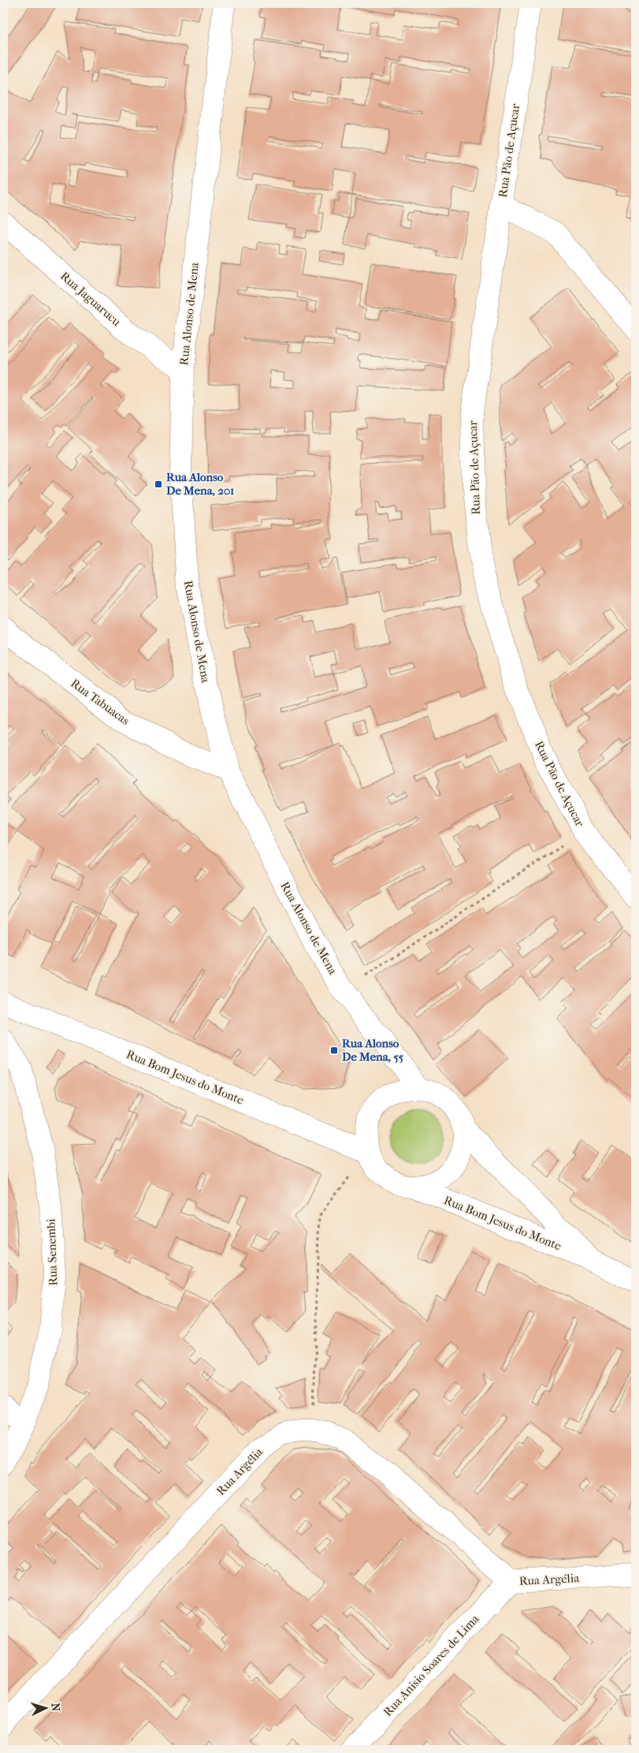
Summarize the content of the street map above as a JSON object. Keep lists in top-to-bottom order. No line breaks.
{"streets":{"street":["Rua Pão de Açucar","Rua Jaguarucu","Rua Alonso de Mena","Rua Tabuacas","Rua Bom Jesus do Monte","Rua Senembi","Rua Argélia","Rua Anisio Soares de Lima"]},"crossings":[["Rua Jaguarucu","Rua Alonso de Mena"],["Rua Alonso de Mena","Rua Tabuacas"],["Rua Alonso de Mena","Rua Bom Jesus do Monte"],["Rua Argélia","Rua Anisio Soares de Lima"]],"places":{"transit":["Rua Alonso De Mena, 201","Rua Alonso De Mena, 55"]},"north":"right"}
